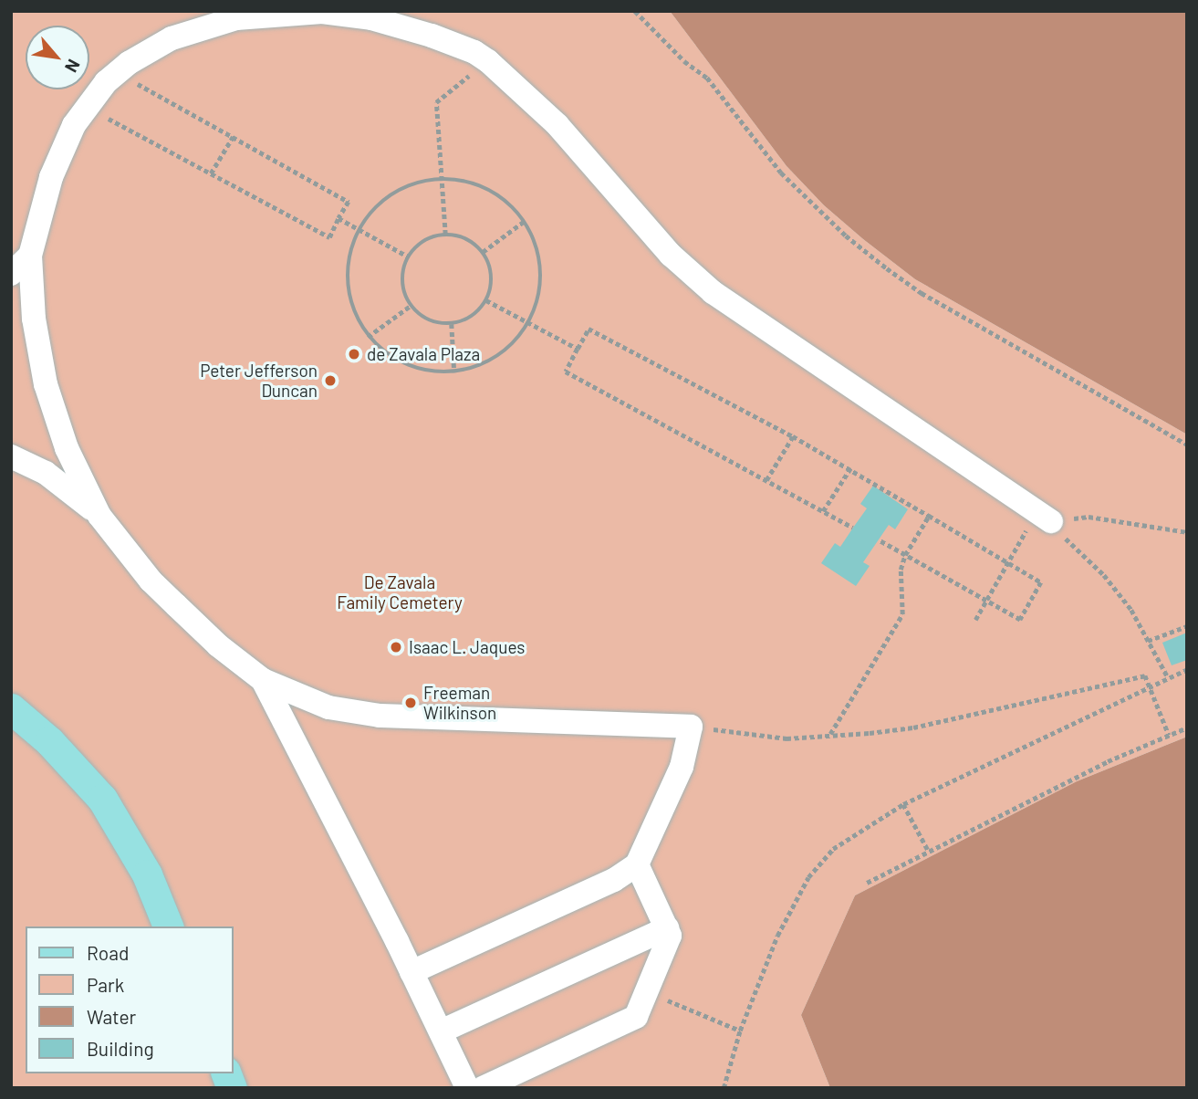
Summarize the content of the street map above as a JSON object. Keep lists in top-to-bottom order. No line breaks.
{"parks":["De Zavala Family Cemetery"],"places":["de Zavala Plaza","Peter Jefferson Duncan","Isaac L. Jaques","Freeman Wilkinson"],"legend":["Road","Park","Water","Building"],"north":"bottom right"}
